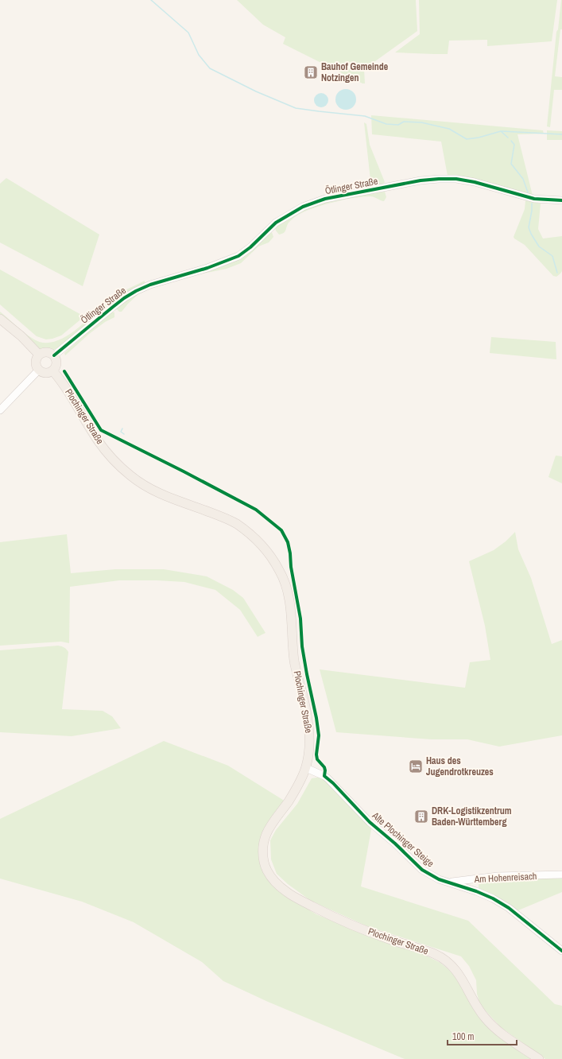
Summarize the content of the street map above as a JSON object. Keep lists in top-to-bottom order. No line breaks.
{"streets":{"main road":["Plochinger Straße"],"street":["Ötlinger Straße","Alte Plochinger Steige","Am Hohenreisach"]},"crossings":[["Ötlinger Straße","Plochinger Straße"],["Plochinger Straße","Alte Plochinger Steige"],["Alte Plochinger Steige","Am Hohenreisach"]],"places":{"building":["Bauhof Gemeinde Notzingen","DRK-Logistikzentrum Baden-Württemberg"],"hotel":["Haus des Jugendrotkreuzes"]},"scale_bar":"100 m"}
